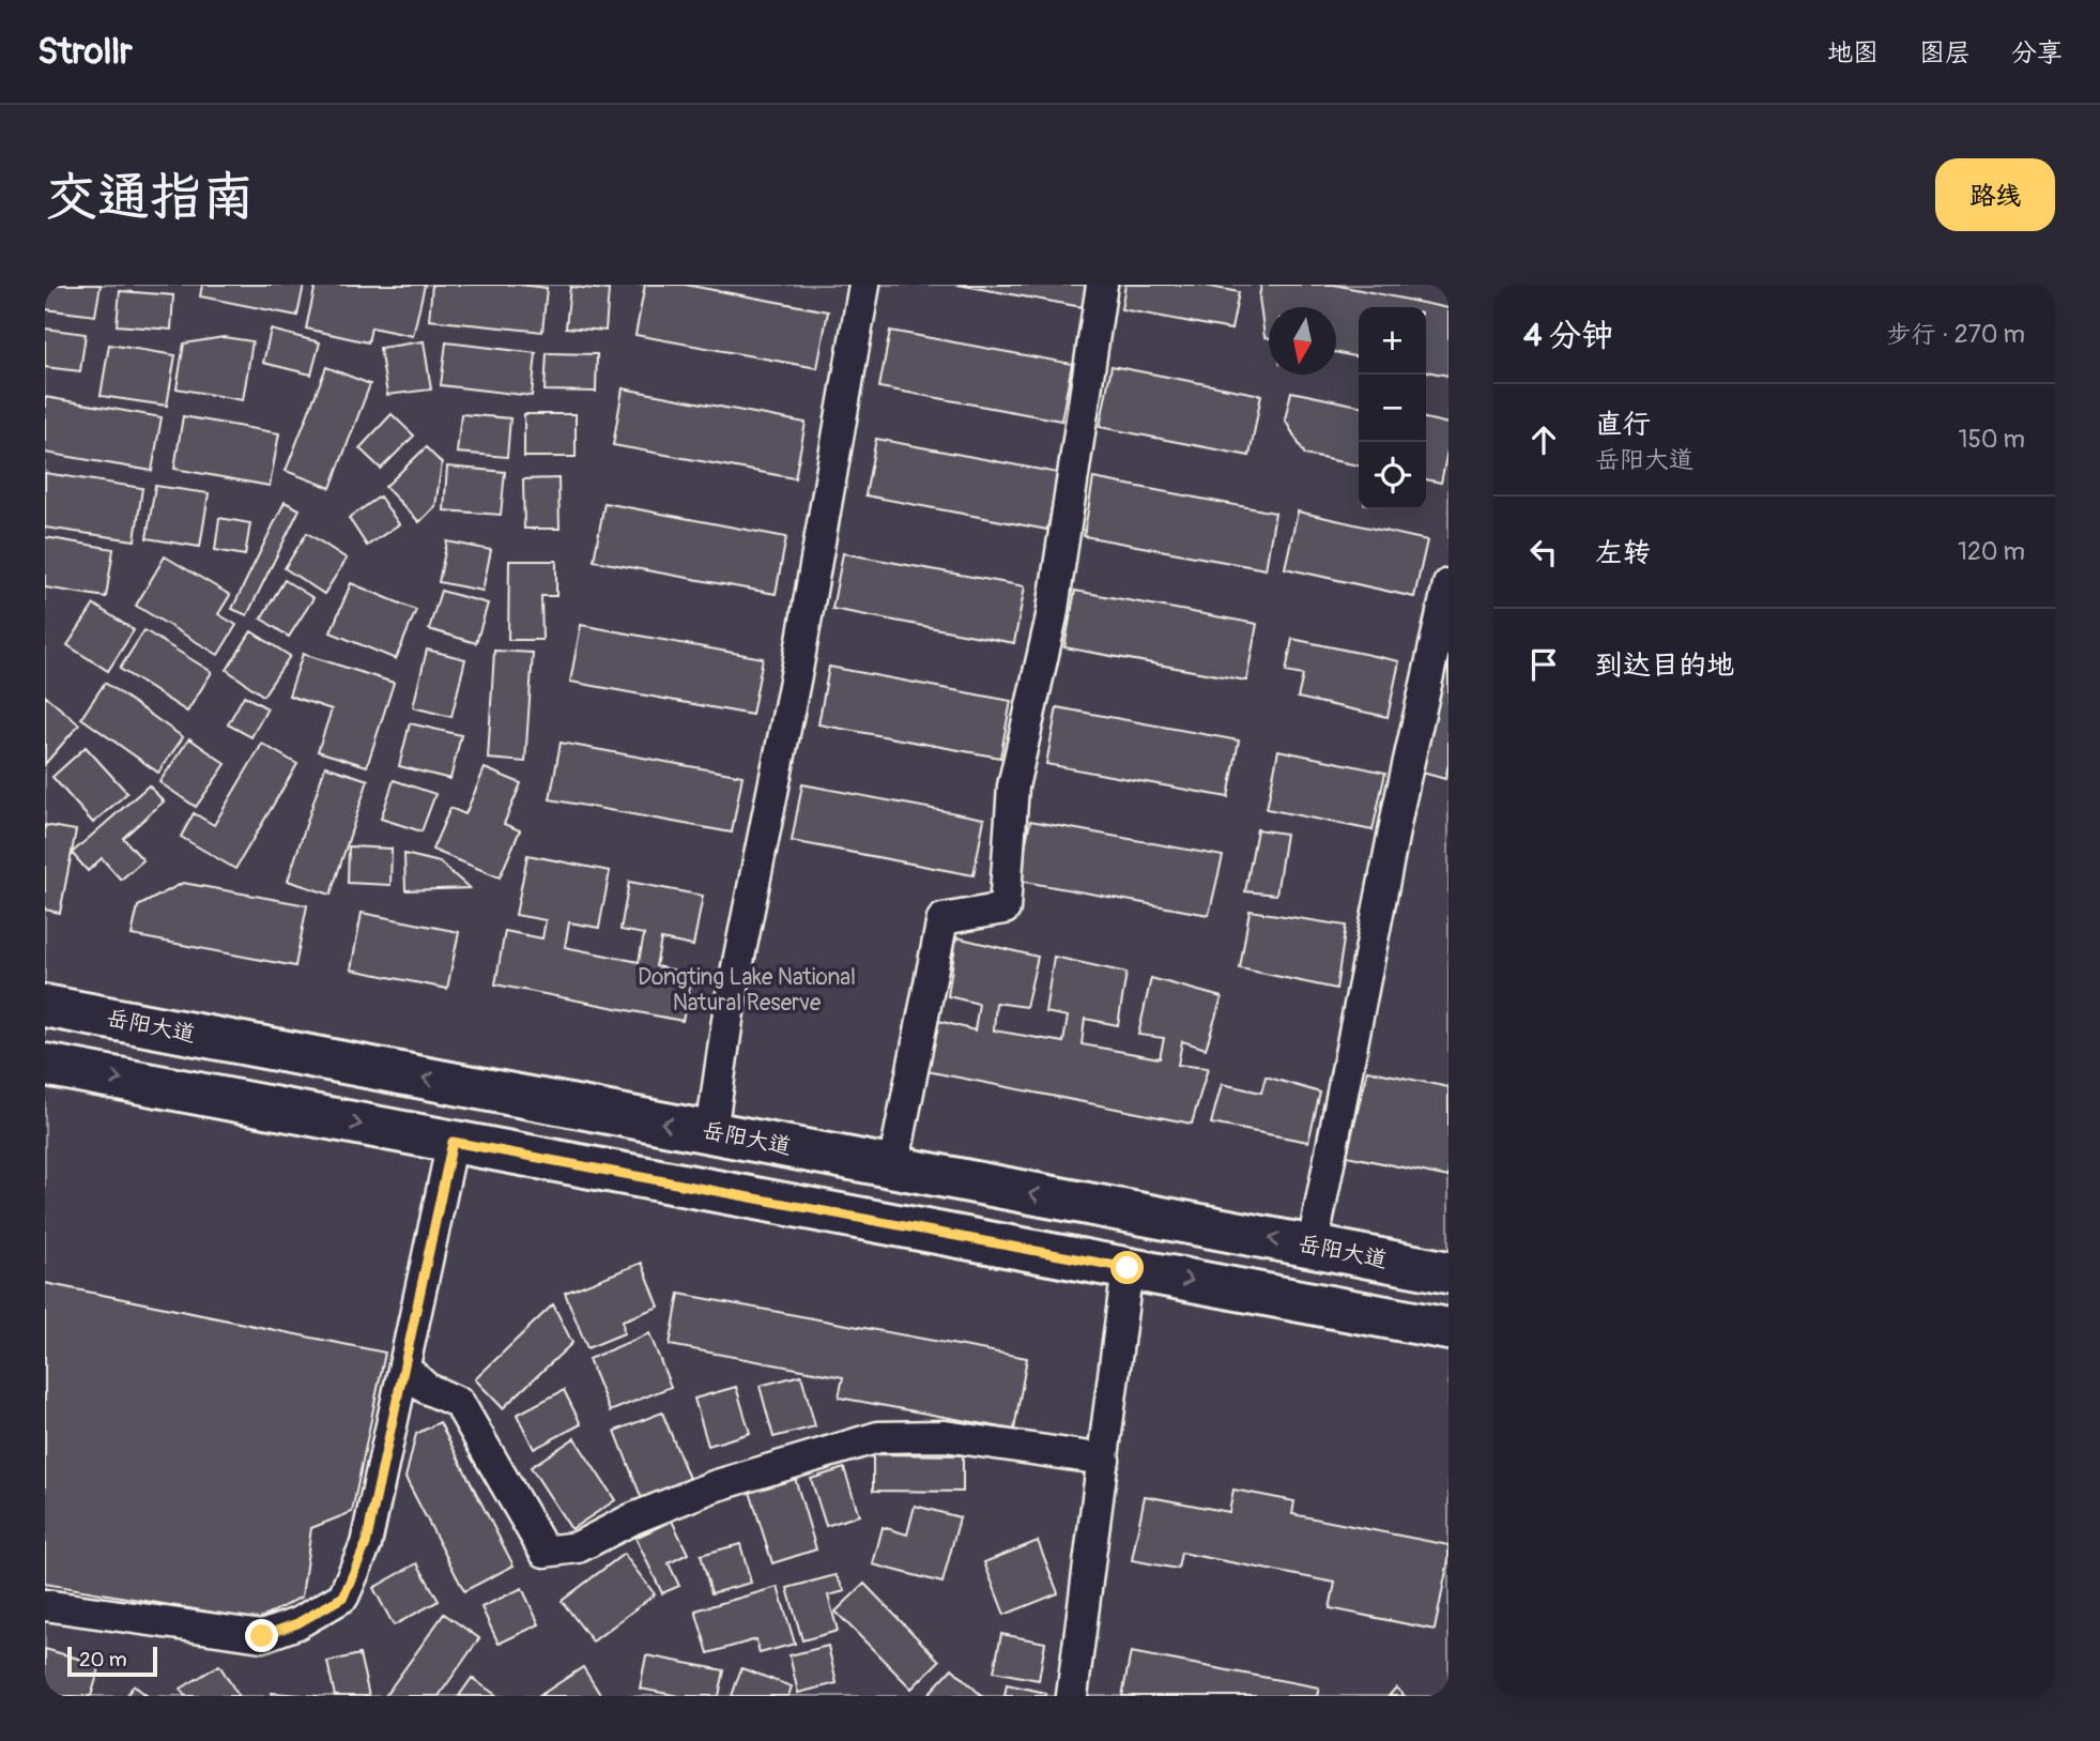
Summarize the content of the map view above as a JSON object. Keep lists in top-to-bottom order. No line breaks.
{"streets":{"main road":["岳阳大道"]},"parks":["Dongting Lake National Natural Reserve"],"scale_bar":"20 m","north":"bottom","page":{"header":"Strollr","nav":["地图","图层","分享"],"buttons":"路线","title":"交通指南","heading":["4 分钟","步行 · 270 m"],"map_buttons":["+","−"],"list":[["直行","岳阳大道","150 m"],["左转","120 m"],"到达目的地"],"scale":"20 m"}}
